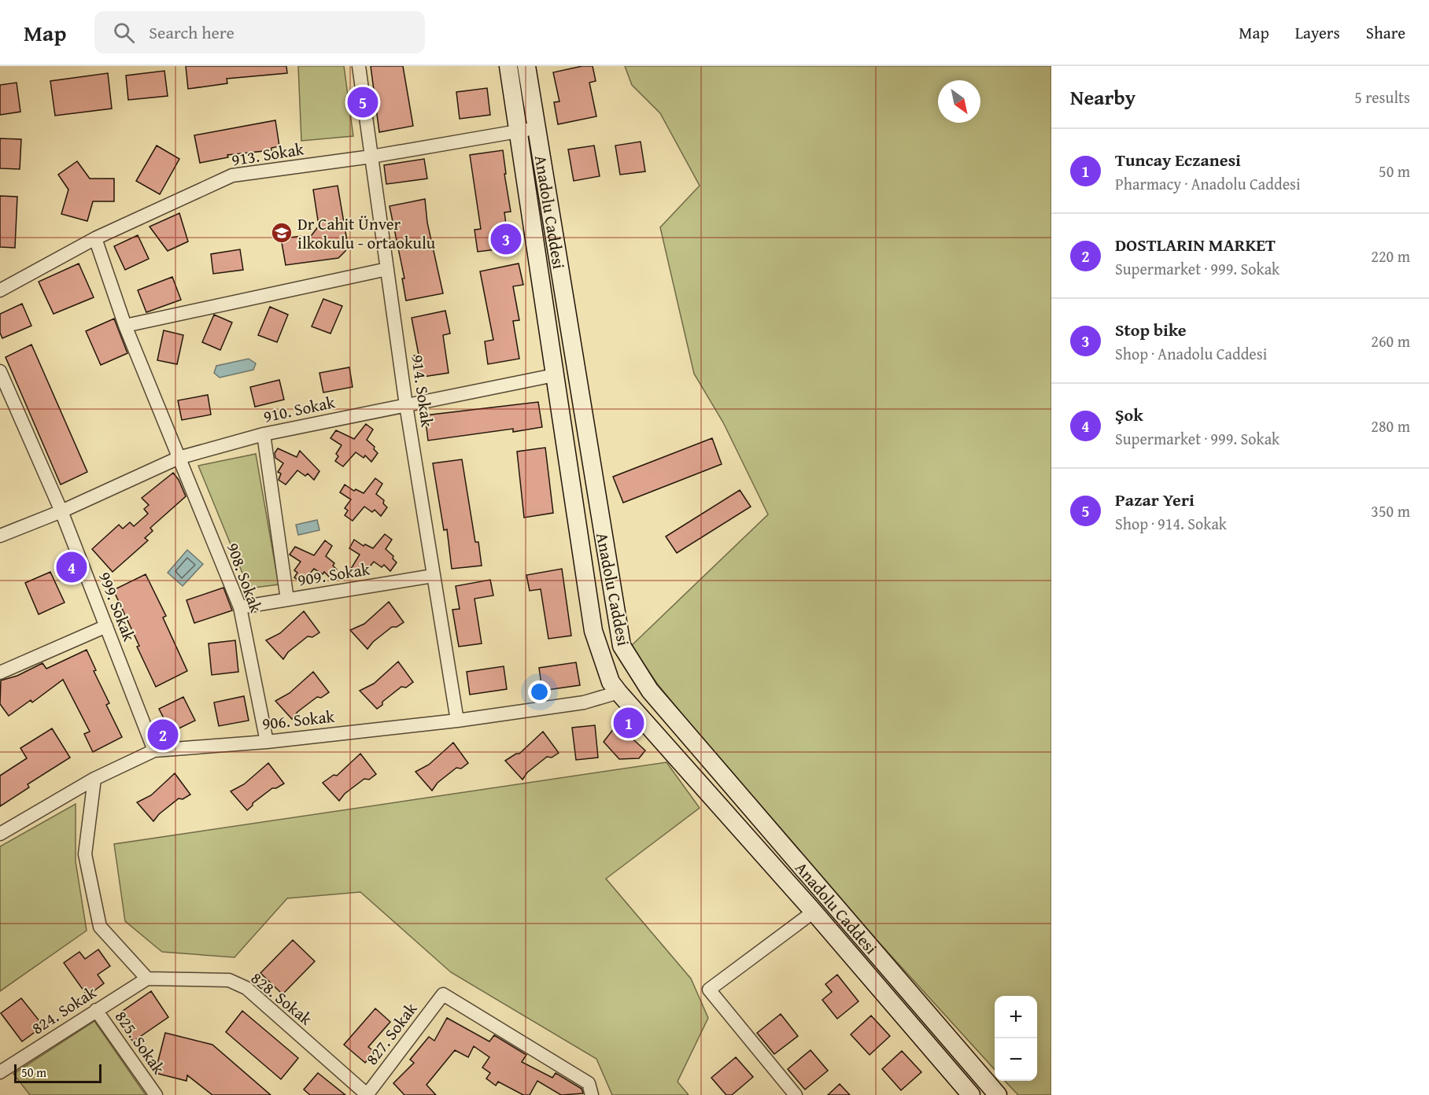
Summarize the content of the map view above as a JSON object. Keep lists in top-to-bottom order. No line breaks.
{"streets":{"main road":["Anadolu Caddesi"],"street":["913. Sokak","914. Sokak","910. Sokak","909. Sokak","908. Sokak","999. Sokak","906. Sokak","828. Sokak","824. Sokak","827. Sokak","825. Sokak"]},"crossings":[["913. Sokak","Anadolu Caddesi"],["913. Sokak","914. Sokak"],["913. Sokak","908. Sokak"],["Anadolu Caddesi","910. Sokak"],["Anadolu Caddesi","906. Sokak"],["914. Sokak","910. Sokak"],["914. Sokak","909. Sokak"],["914. Sokak","906. Sokak"],["910. Sokak","908. Sokak"],["910. Sokak","999. Sokak"],["909. Sokak","908. Sokak"],["908. Sokak","906. Sokak"],["999. Sokak","906. Sokak"],["828. Sokak","824. Sokak"],["828. Sokak","827. Sokak"],["824. Sokak","825. Sokak"]],"places":{"school or university":["Dr Cahit Ünver ilkokulu - ortaokulu"]},"scale_bar":"50 m","north":"bottom right","page":{"header":"Map","search":"Search here","nav":["Map","Layers","Share"],"heading":["Nearby","5 results"],"pins":["5","3","4","1","2"],"list":[{"mark":"1","name":"Tuncay Eczanesi","note":"Pharmacy · Anadolu Caddesi","value":"50 m"},{"mark":"2","name":"DOSTLARIN MARKET","note":"Supermarket · 999. Sokak","value":"220 m"},{"mark":"3","name":"Stop bike","note":"Shop · Anadolu Caddesi","value":"260 m"},{"mark":"4","name":"Şok","note":"Supermarket · 999. Sokak","value":"280 m"},{"mark":"5","name":"Pazar Yeri","note":"Shop · 914. Sokak","value":"350 m"}],"map_buttons":["+","−"],"scale":"50 m"}}
